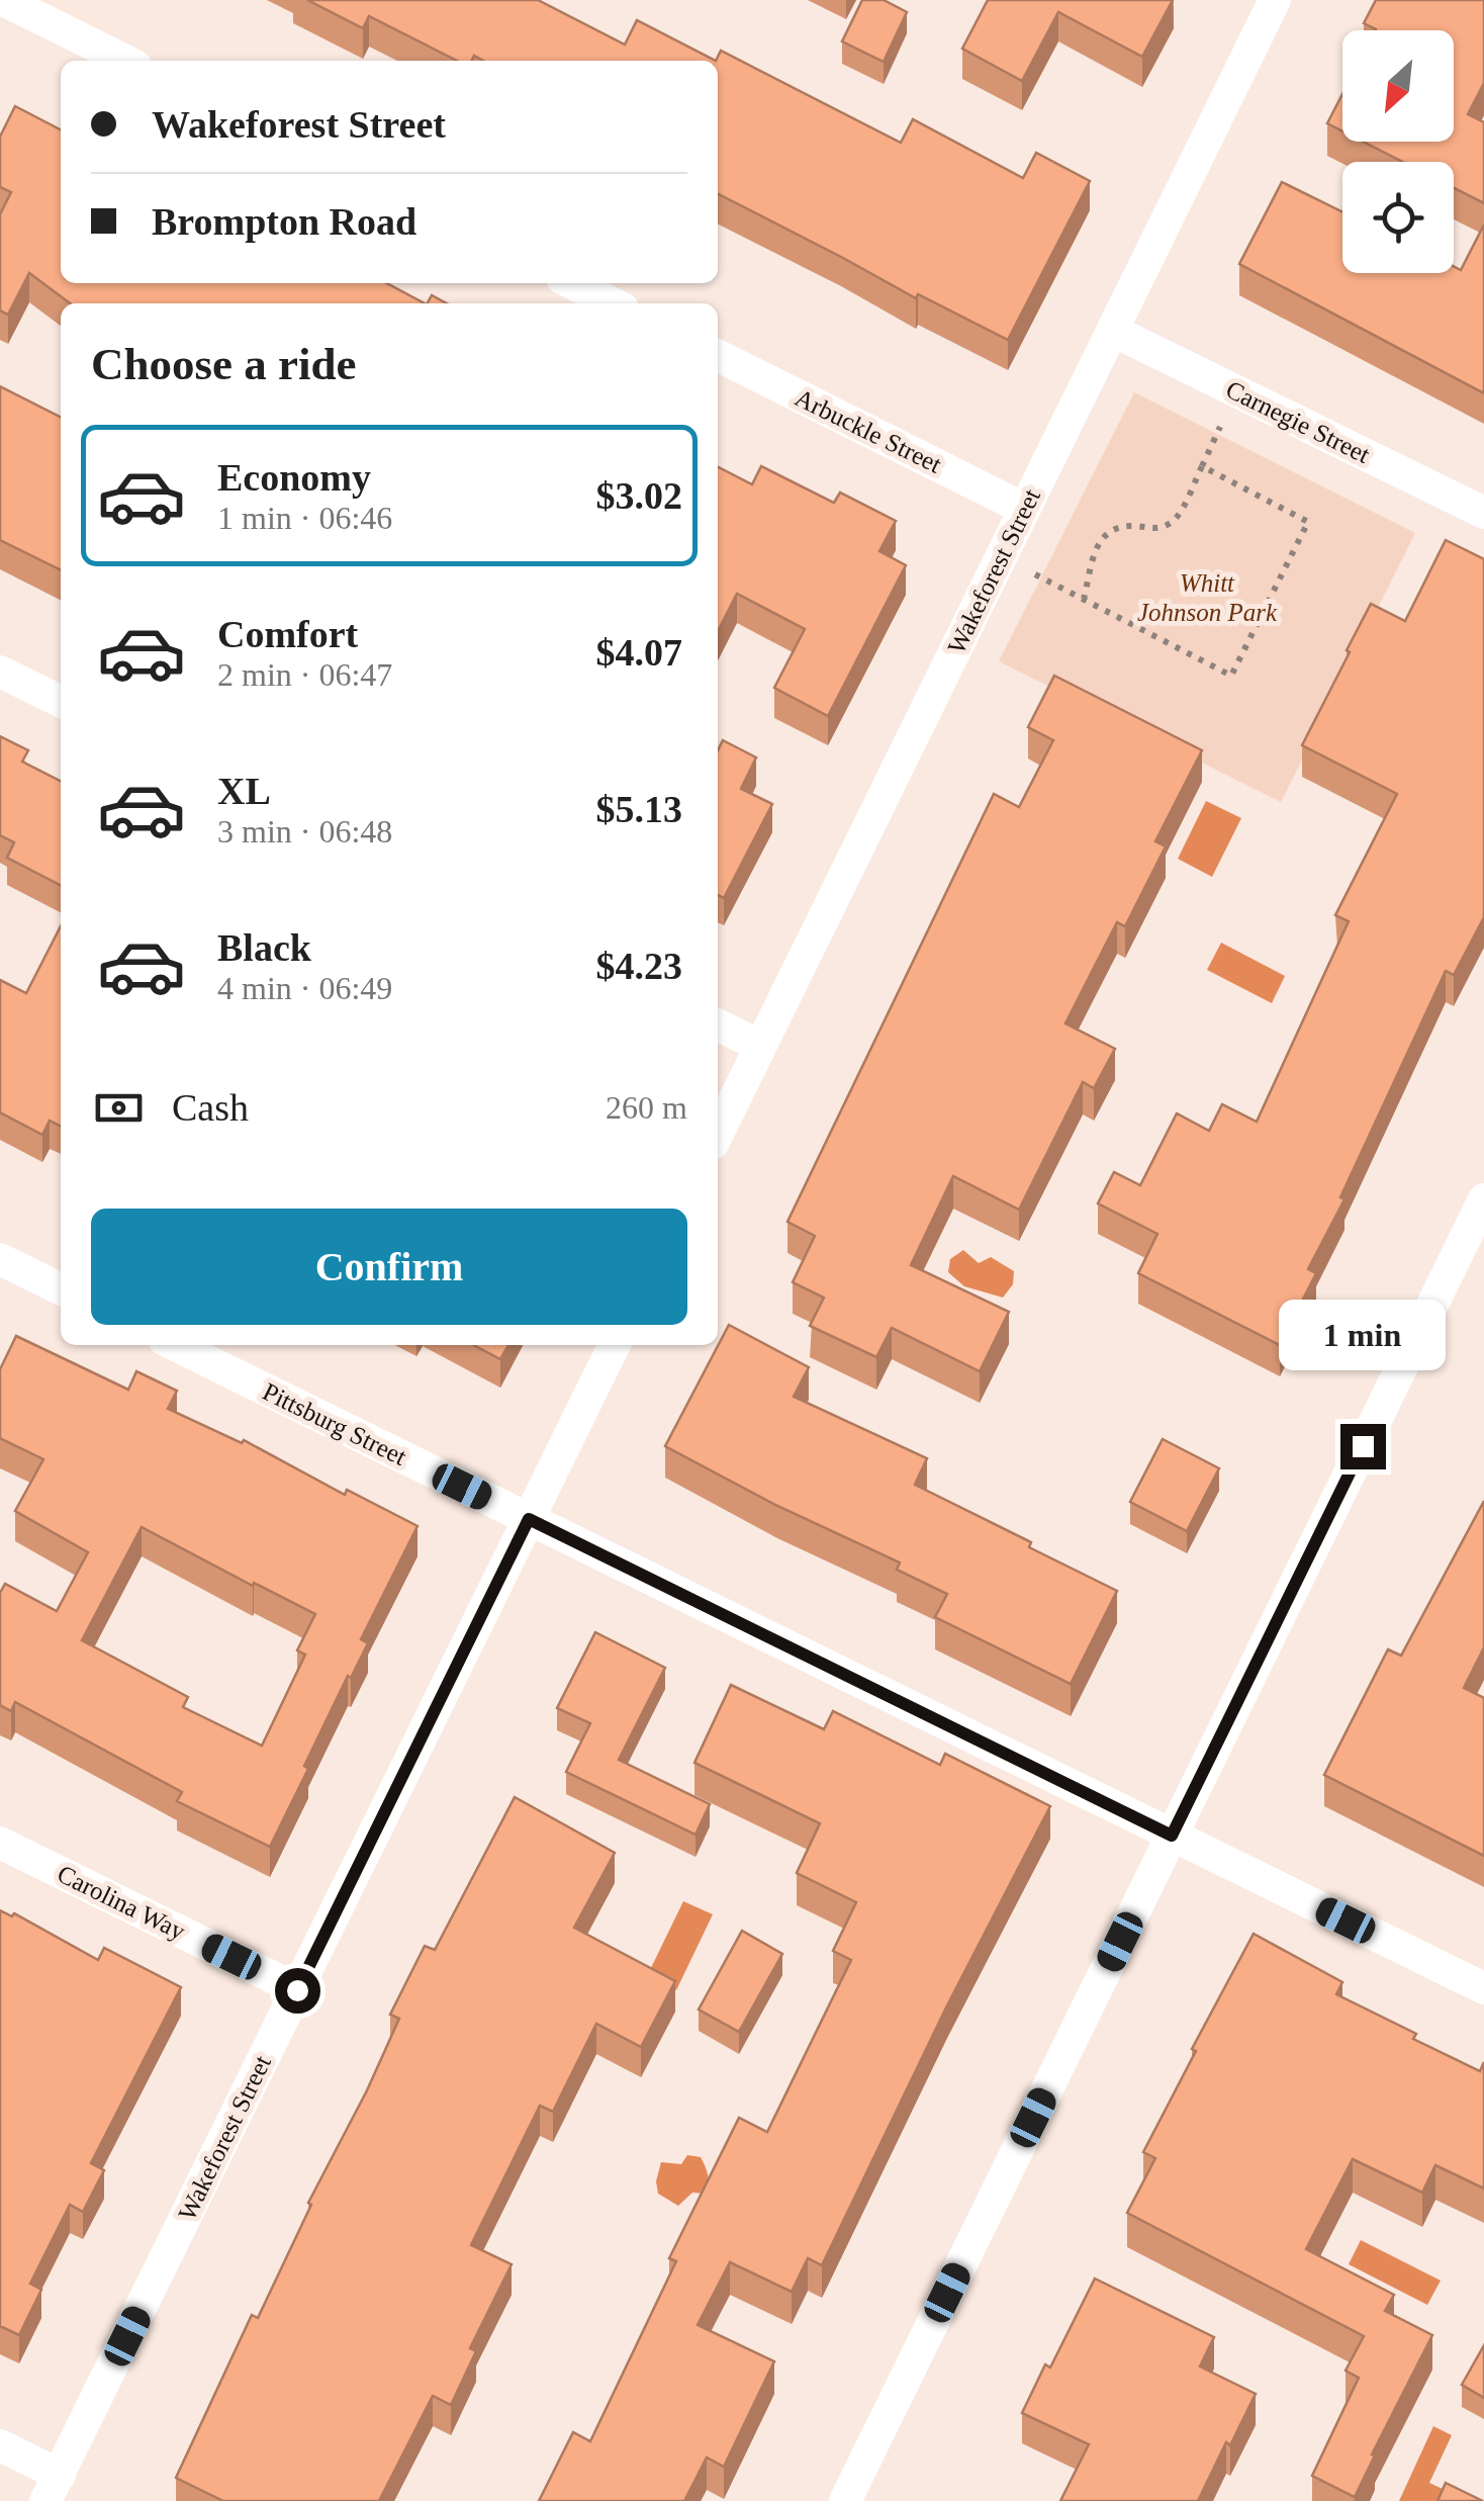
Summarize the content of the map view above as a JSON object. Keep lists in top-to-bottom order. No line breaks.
{"streets":{"street":["Carnegie Street","Arbuckle Street","Wakeforest Street","Pittsburg Street","Carolina Way"]},"crossings":[["Carnegie Street","Wakeforest Street"],["Arbuckle Street","Wakeforest Street"],["Wakeforest Street","Pittsburg Street"],["Wakeforest Street","Carolina Way"]],"parks":["Whitt Johnson Park"],"north":"bottom left","page":{"banner":["Wakeforest Street","Brompton Road"],"heading":"Choose a ride","list":[{"name":"Economy","note":"1 min · 06:46","value":"$3.02"},{"name":"Comfort","note":"2 min · 06:47","value":"$4.07"},{"name":"XL","note":"3 min · 06:48","value":"$5.13"},{"name":"Black","note":"4 min · 06:49","value":"$4.23"}],"pay":["Cash","260 m"],"buttons":"Confirm","bubble":"1 min"}}
